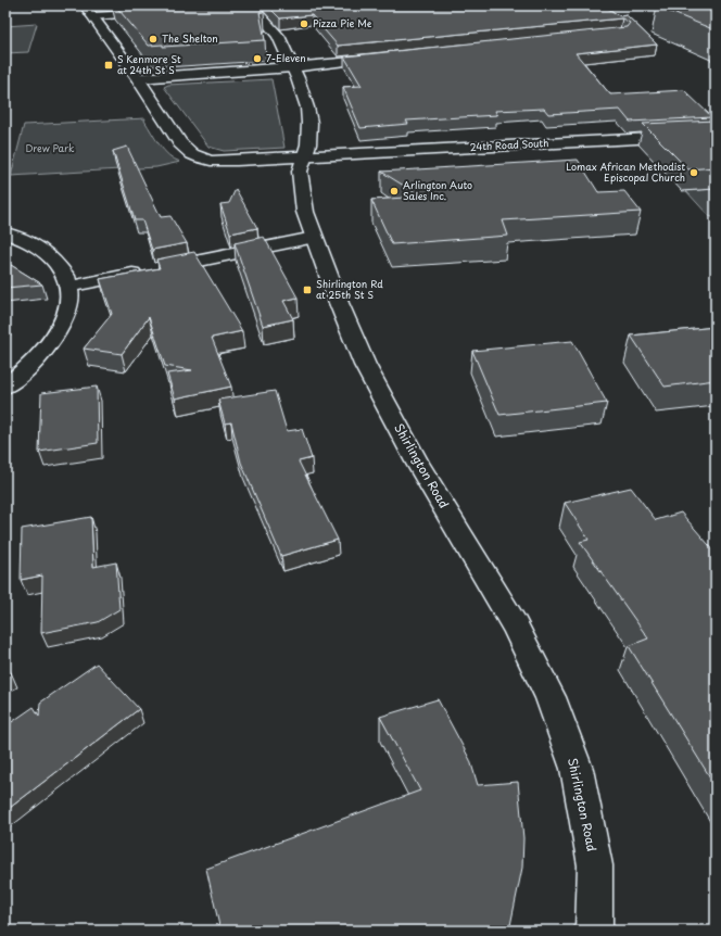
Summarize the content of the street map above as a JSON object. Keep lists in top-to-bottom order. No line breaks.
{"streets":{"street":["24th Road South","Shirlington Road"]},"crossings":[["24th Road South","Shirlington Road"]],"parks":["Drew Park"],"places":{"other":["Pizza Pie Me","The Shelton","7-Eleven","Lomax African Methodist Episcopal Church","Arlington Auto Sales Inc."],"transit":["S Kenmore St at 24th St S","Shirlington Rd at 25th St S"]}}
